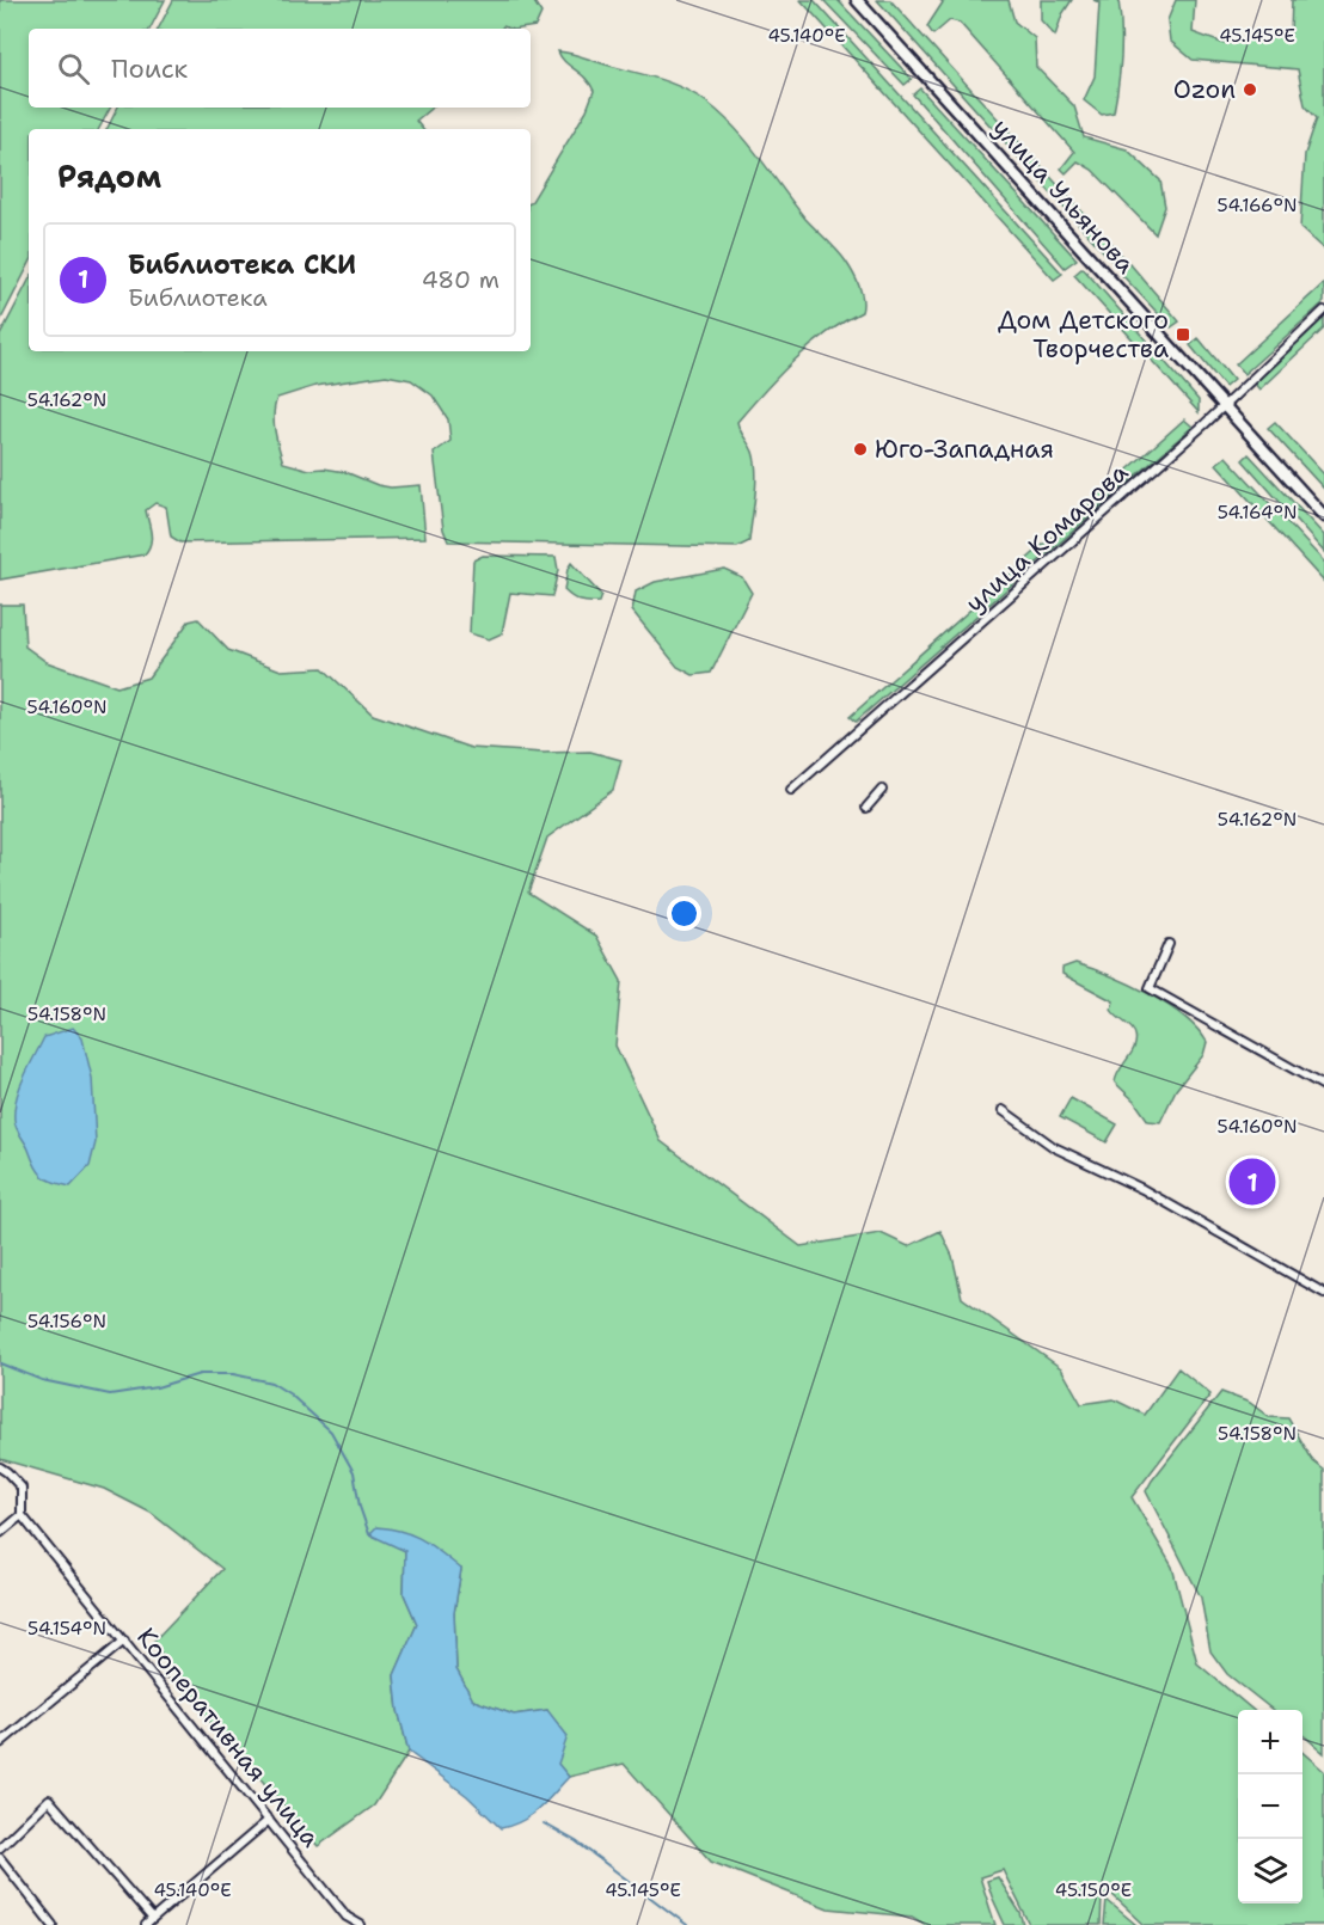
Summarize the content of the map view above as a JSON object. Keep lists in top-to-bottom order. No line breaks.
{"streets":{"main road":["улица Ульянова"],"street":["улица Комарова","Кооперативная улица"]},"crossings":[["улица Ульянова","улица Комарова"]],"places":{"other":["Ozon","Юго-Западная"],"transit":["Дом Детского Творчества"]},"page":{"search":"Поиск","heading":"Рядом","list":[{"mark":"1","name":"Библиотека СКИ","note":"Библиотека","value":"480 m"}],"pins":"1","map_buttons":["+","−"]},"coordinates":["45.140°E","45.145°E","54.166°N","54.162°N","54.164°N","54.160°N","54.158°N","54.156°N","54.154°N","45.150°E"]}
